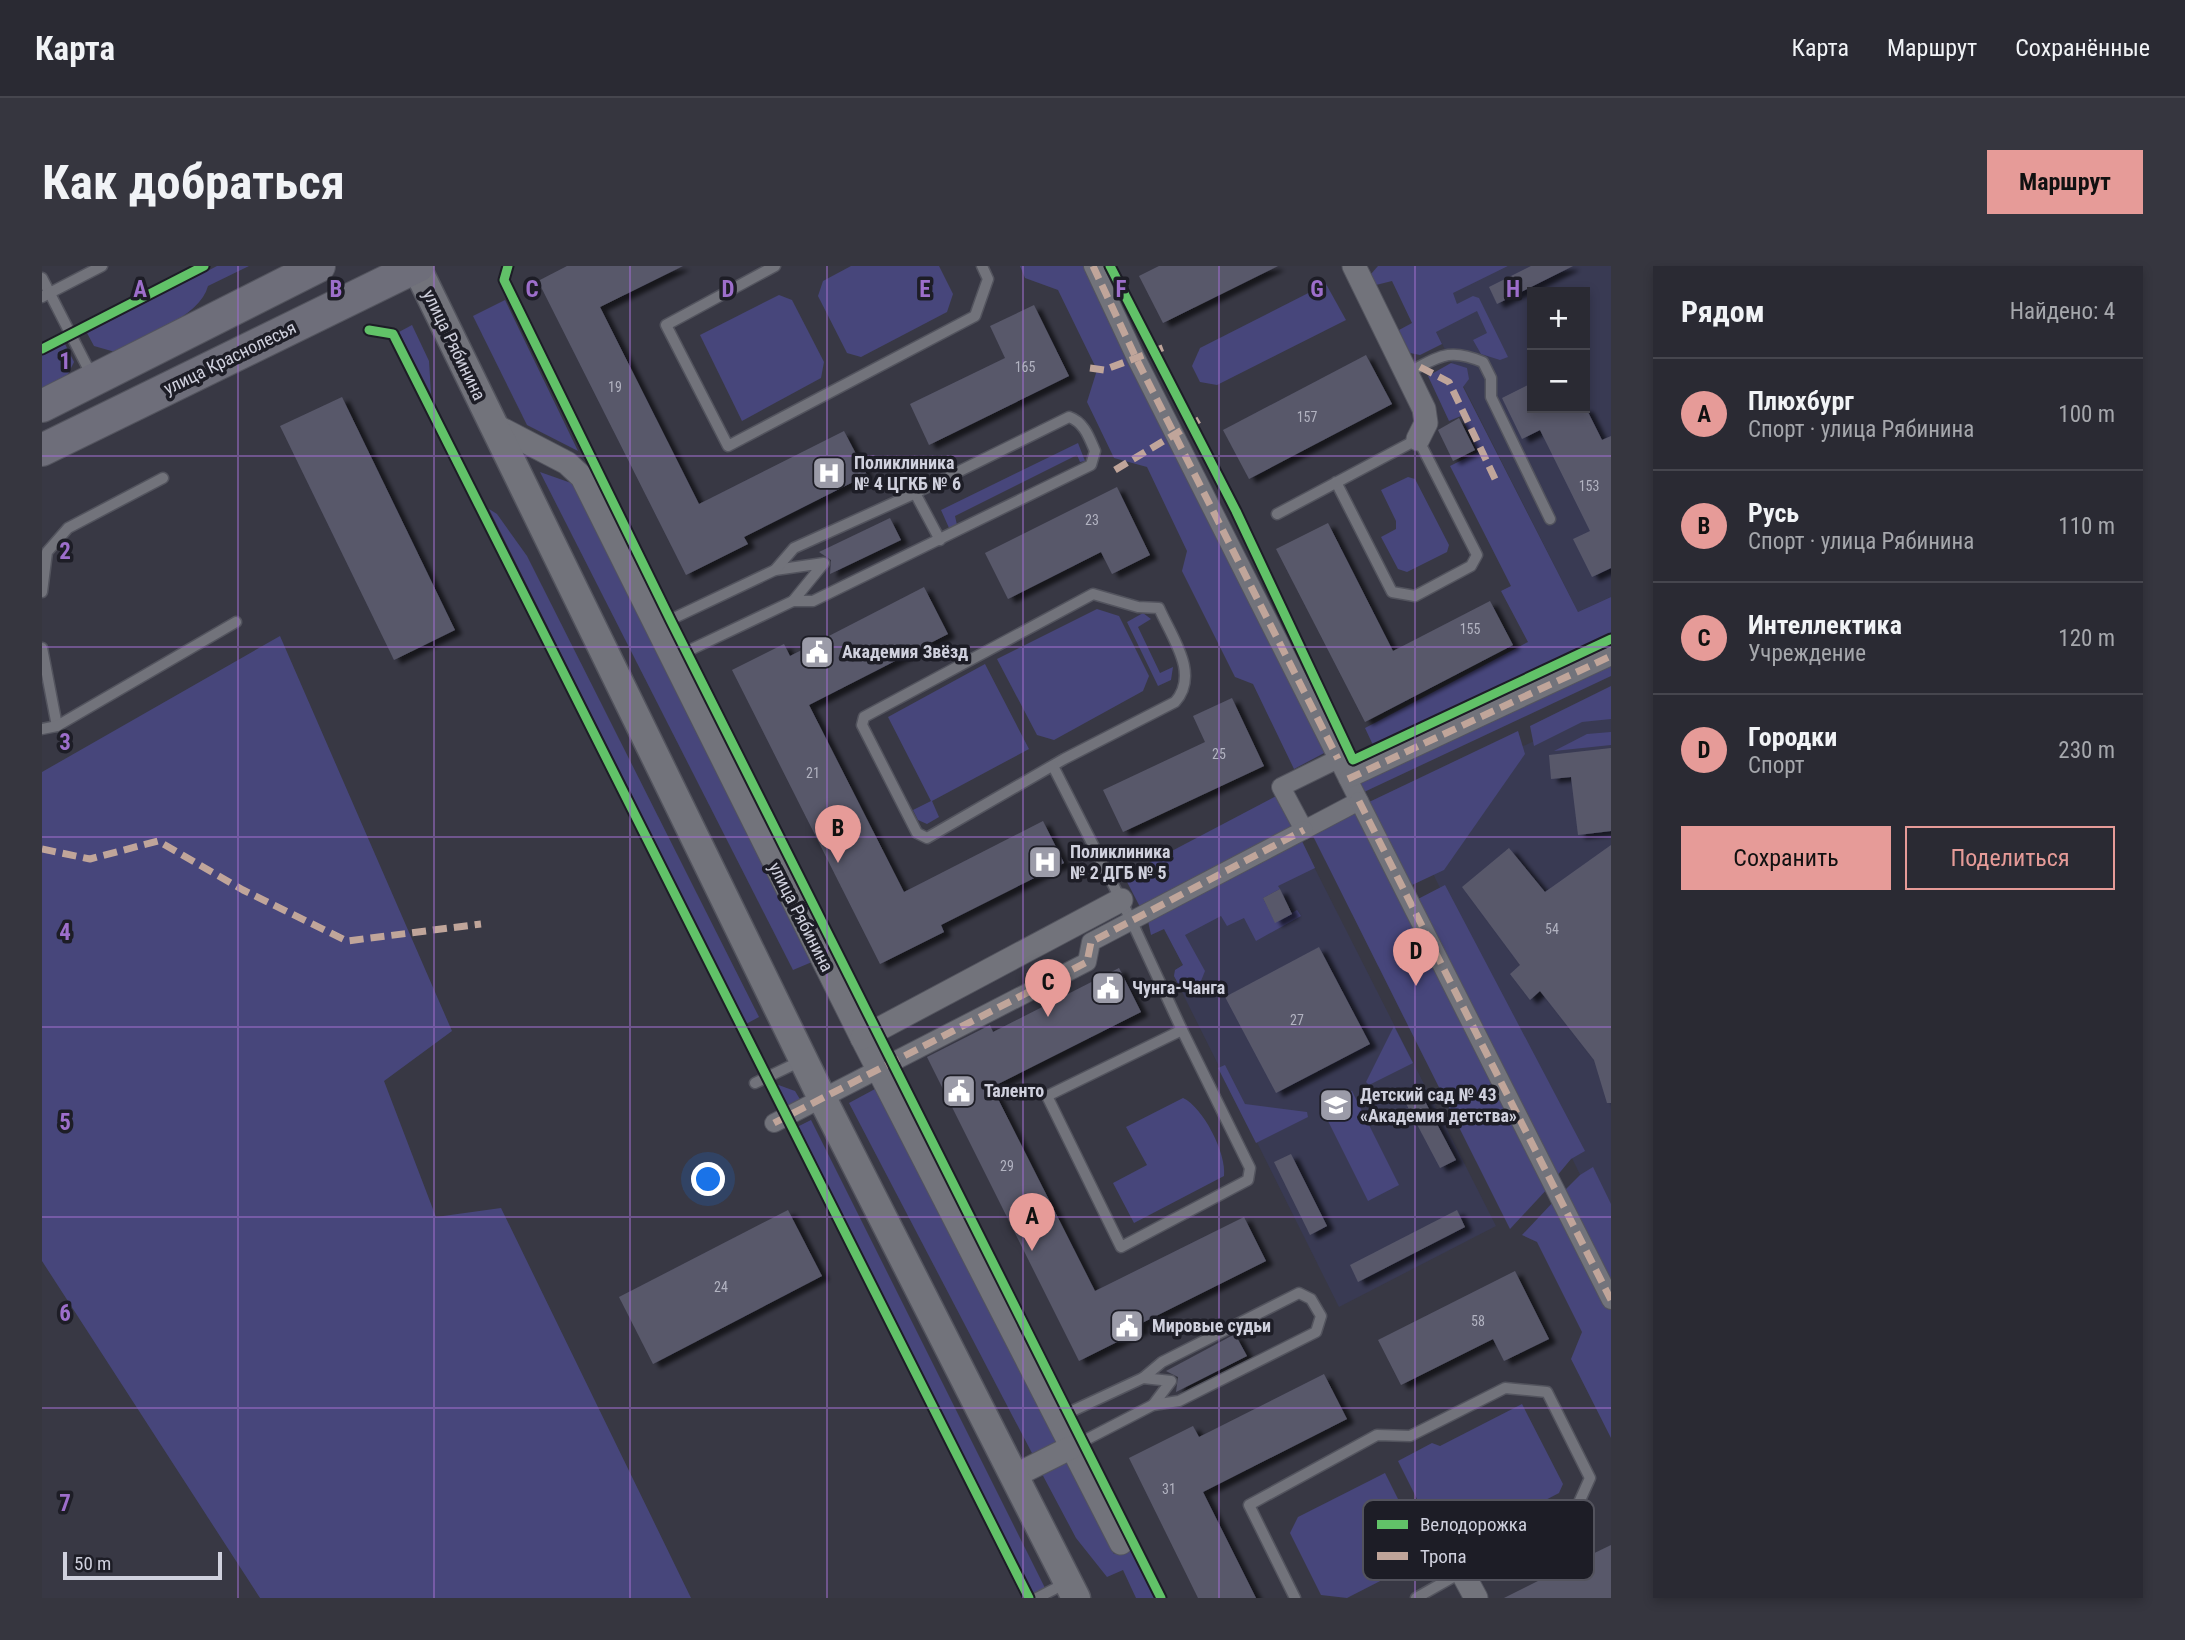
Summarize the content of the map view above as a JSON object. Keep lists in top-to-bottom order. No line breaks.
{"streets":{"main road":["улица Краснолесья"],"street":["улица Рябинина"]},"crossings":[["улица Рябинина","улица Краснолесья"]],"places":{"hospital":["Поликлиника № 4 ЦГКБ № 6","Поликлиника № 2 ДГБ № 5"],"public building":["Академия Звёзд","Чунга-Чанга","Таленто","Мировые судьи"],"school or university":["Детский сад № 43 «Академия детства»"]},"house_numbers":["165","19","157","153","23","155","25","21","54","27","29","24","58","31"],"legend":["Велодорожка","Тропа"],"scale_bar":"50 m","page":{"header":"Карта","nav":["Карта","Маршрут","Сохранённые"],"buttons":["Маршрут",["Сохранить","Поделиться"]],"title":"Как добраться","heading":["Рядом","Найдено: 4"],"map_buttons":["+","−"],"list":[{"mark":"A","name":"Плюхбург","note":"Спорт · улица Рябинина","value":"100 m"},{"mark":"B","name":"Русь","note":"Спорт · улица Рябинина","value":"110 m"},{"mark":"C","name":"Интеллектика","note":"Учреждение","value":"120 m"},{"mark":"D","name":"Городки","note":"Спорт","value":"230 m"}],"pins":["B","D","C","A"],"scale":"50 m"},"grid":{"columns":["A","B","C","D","E","F","G","H"],"rows":["1","2","3","4","5","6","7"]}}
